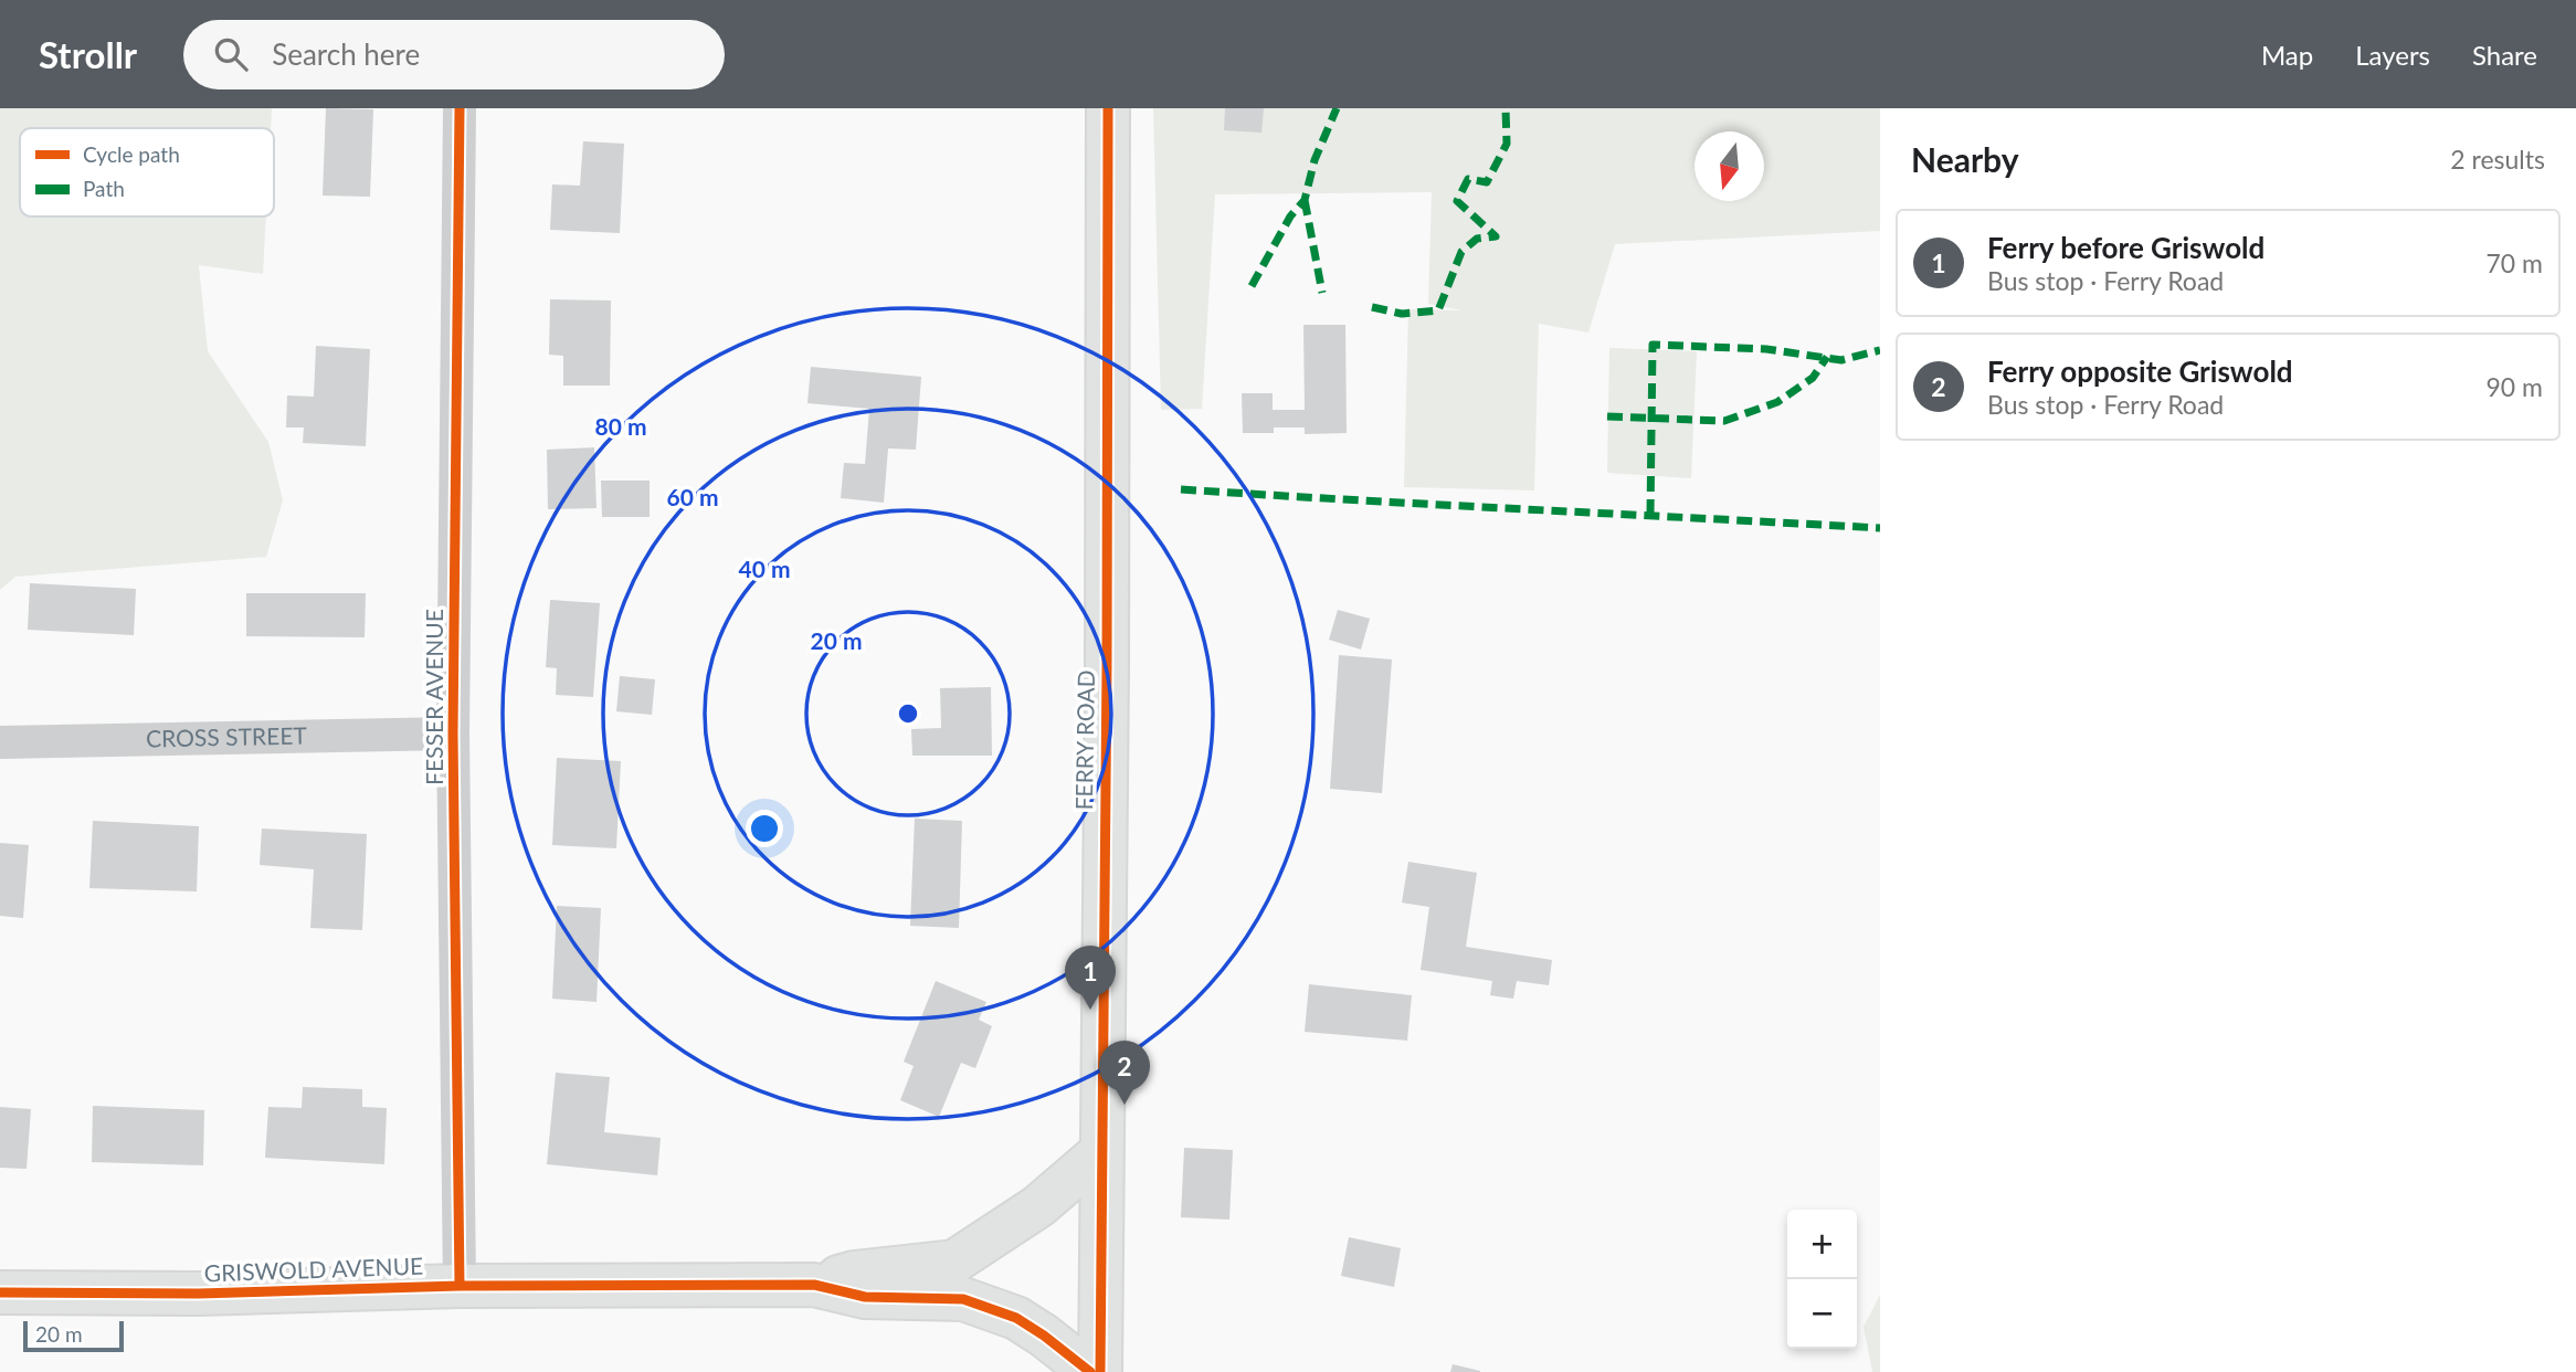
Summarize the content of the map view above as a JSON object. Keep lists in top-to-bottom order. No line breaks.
{"streets":{"street":["FESSER AVENUE","CROSS STREET","FERRY ROAD","GRISWOLD AVENUE"]},"crossings":[["FESSER AVENUE","CROSS STREET"],["FESSER AVENUE","GRISWOLD AVENUE"]],"legend":["Cycle path","Path"],"scale_bar":"20 m","north":"bottom","page":{"header":"Strollr","search":"Search here","nav":["Map","Layers","Share"],"heading":["Nearby","2 results"],"list":[{"mark":"1","name":"Ferry before Griswold","note":"Bus stop · Ferry Road","value":"70 m"},{"mark":"2","name":"Ferry opposite Griswold","note":"Bus stop · Ferry Road","value":"90 m"}],"pins":["1","2"],"map_buttons":["+","−"],"scale":"20 m"},"rings":["80 m","60 m","40 m","20 m"]}
